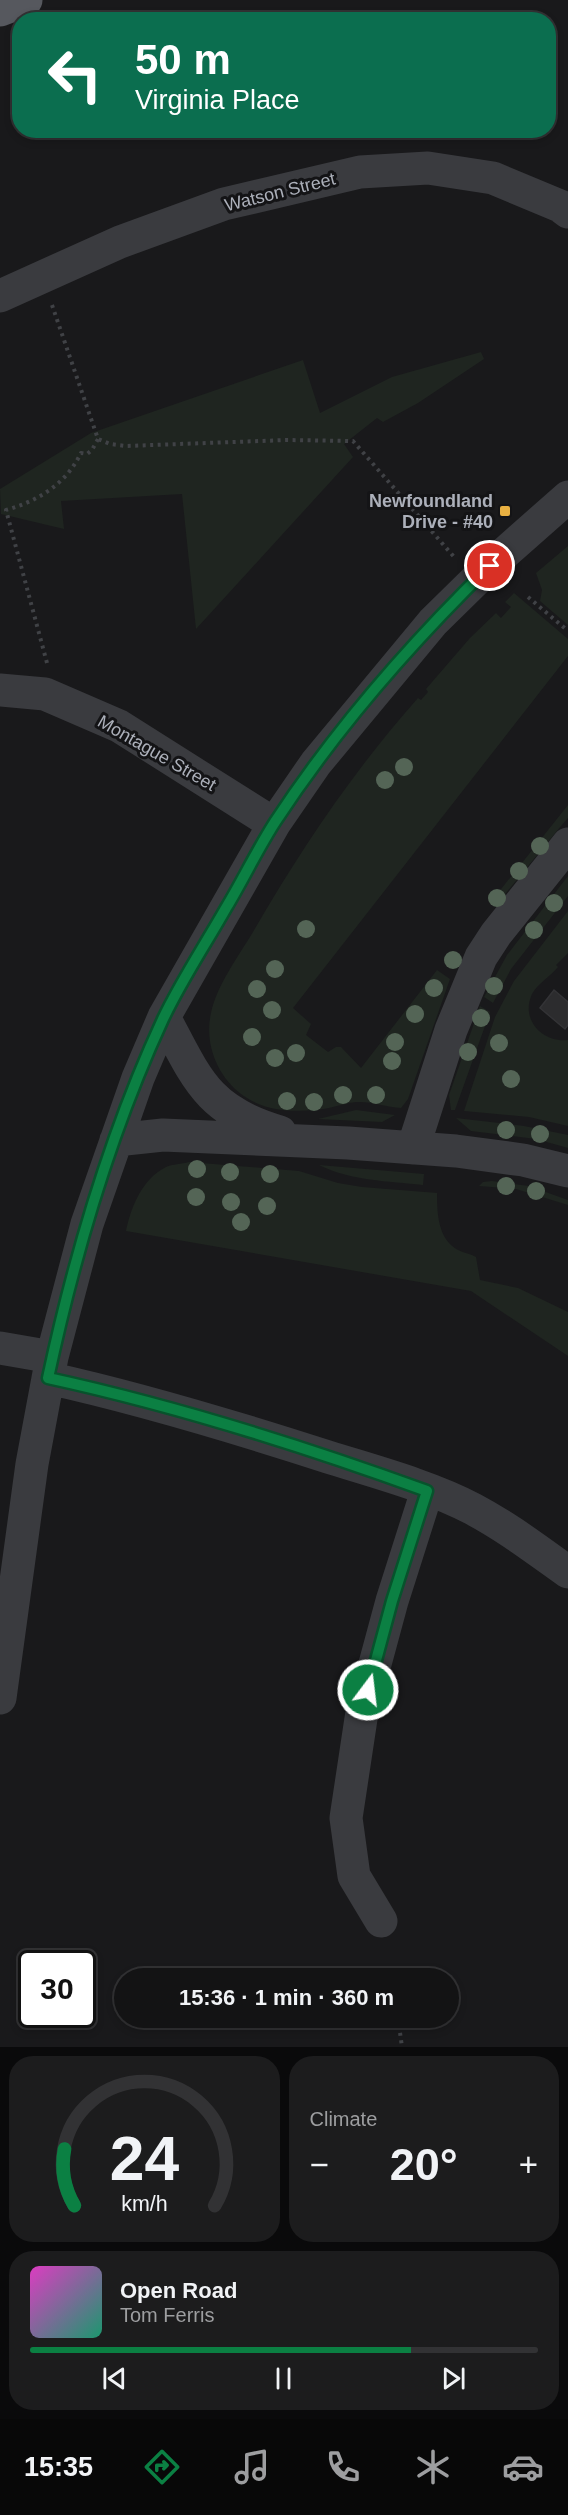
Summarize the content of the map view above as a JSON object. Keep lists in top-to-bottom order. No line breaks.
{"streets":{"street":["Watson Street","Montague Street"]},"places":{"transit":["Newfoundland Drive - #40"]},"page":{"turn":["50 m","Virginia Place"],"limit":"30","trip":"15:36 · 1 min · 360 m","tile":"Climate","heat":["−","20°","+"],"song":["Open Road","Tom Ferris"],"tabs":"15:35","gauge":["24","km/h"]}}
